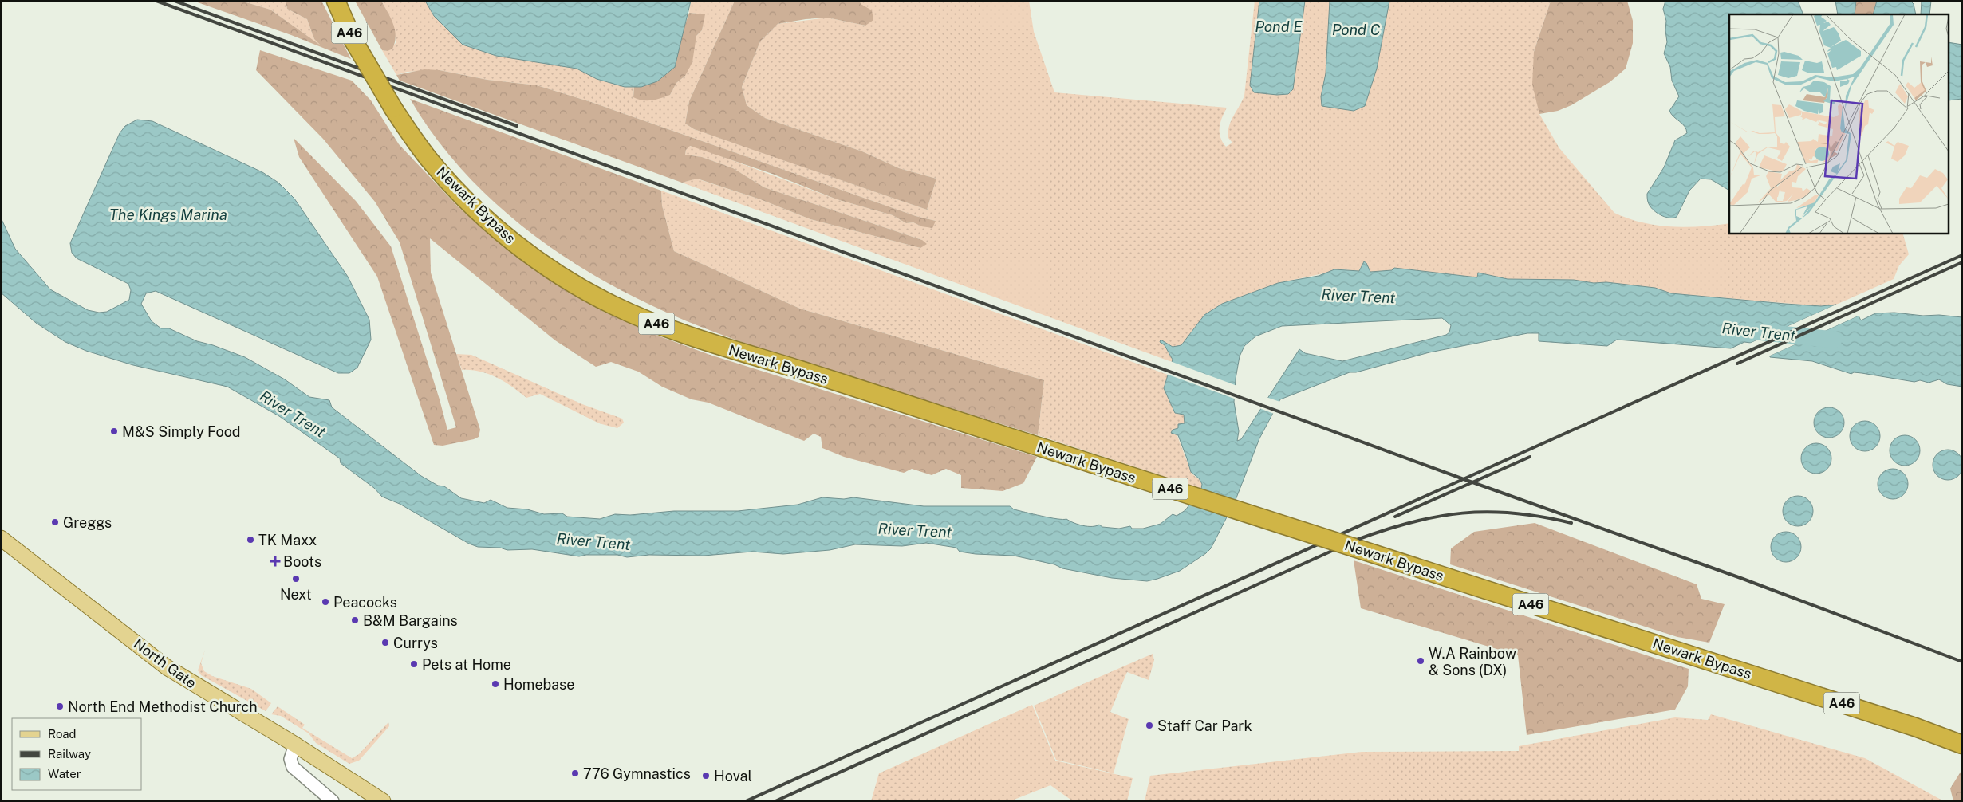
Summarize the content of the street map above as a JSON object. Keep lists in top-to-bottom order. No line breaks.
{"streets":{"highway":["A46","Newark Bypass"],"main road":["North Gate"]},"water":["Pond E","Pond C","The Kings Marina","River Trent"],"places":{"other":["M&S Simply Food","Greggs","TK Maxx","Next","Peacocks","B&M Bargains","Currys","W.A Rainbow & Sons (DX)","Pets at Home","Homebase","North End Methodist Church","Staff Car Park","776 Gymnastics","Hoval"],"health":["Boots"]},"legend":["Road","Railway","Water"]}
